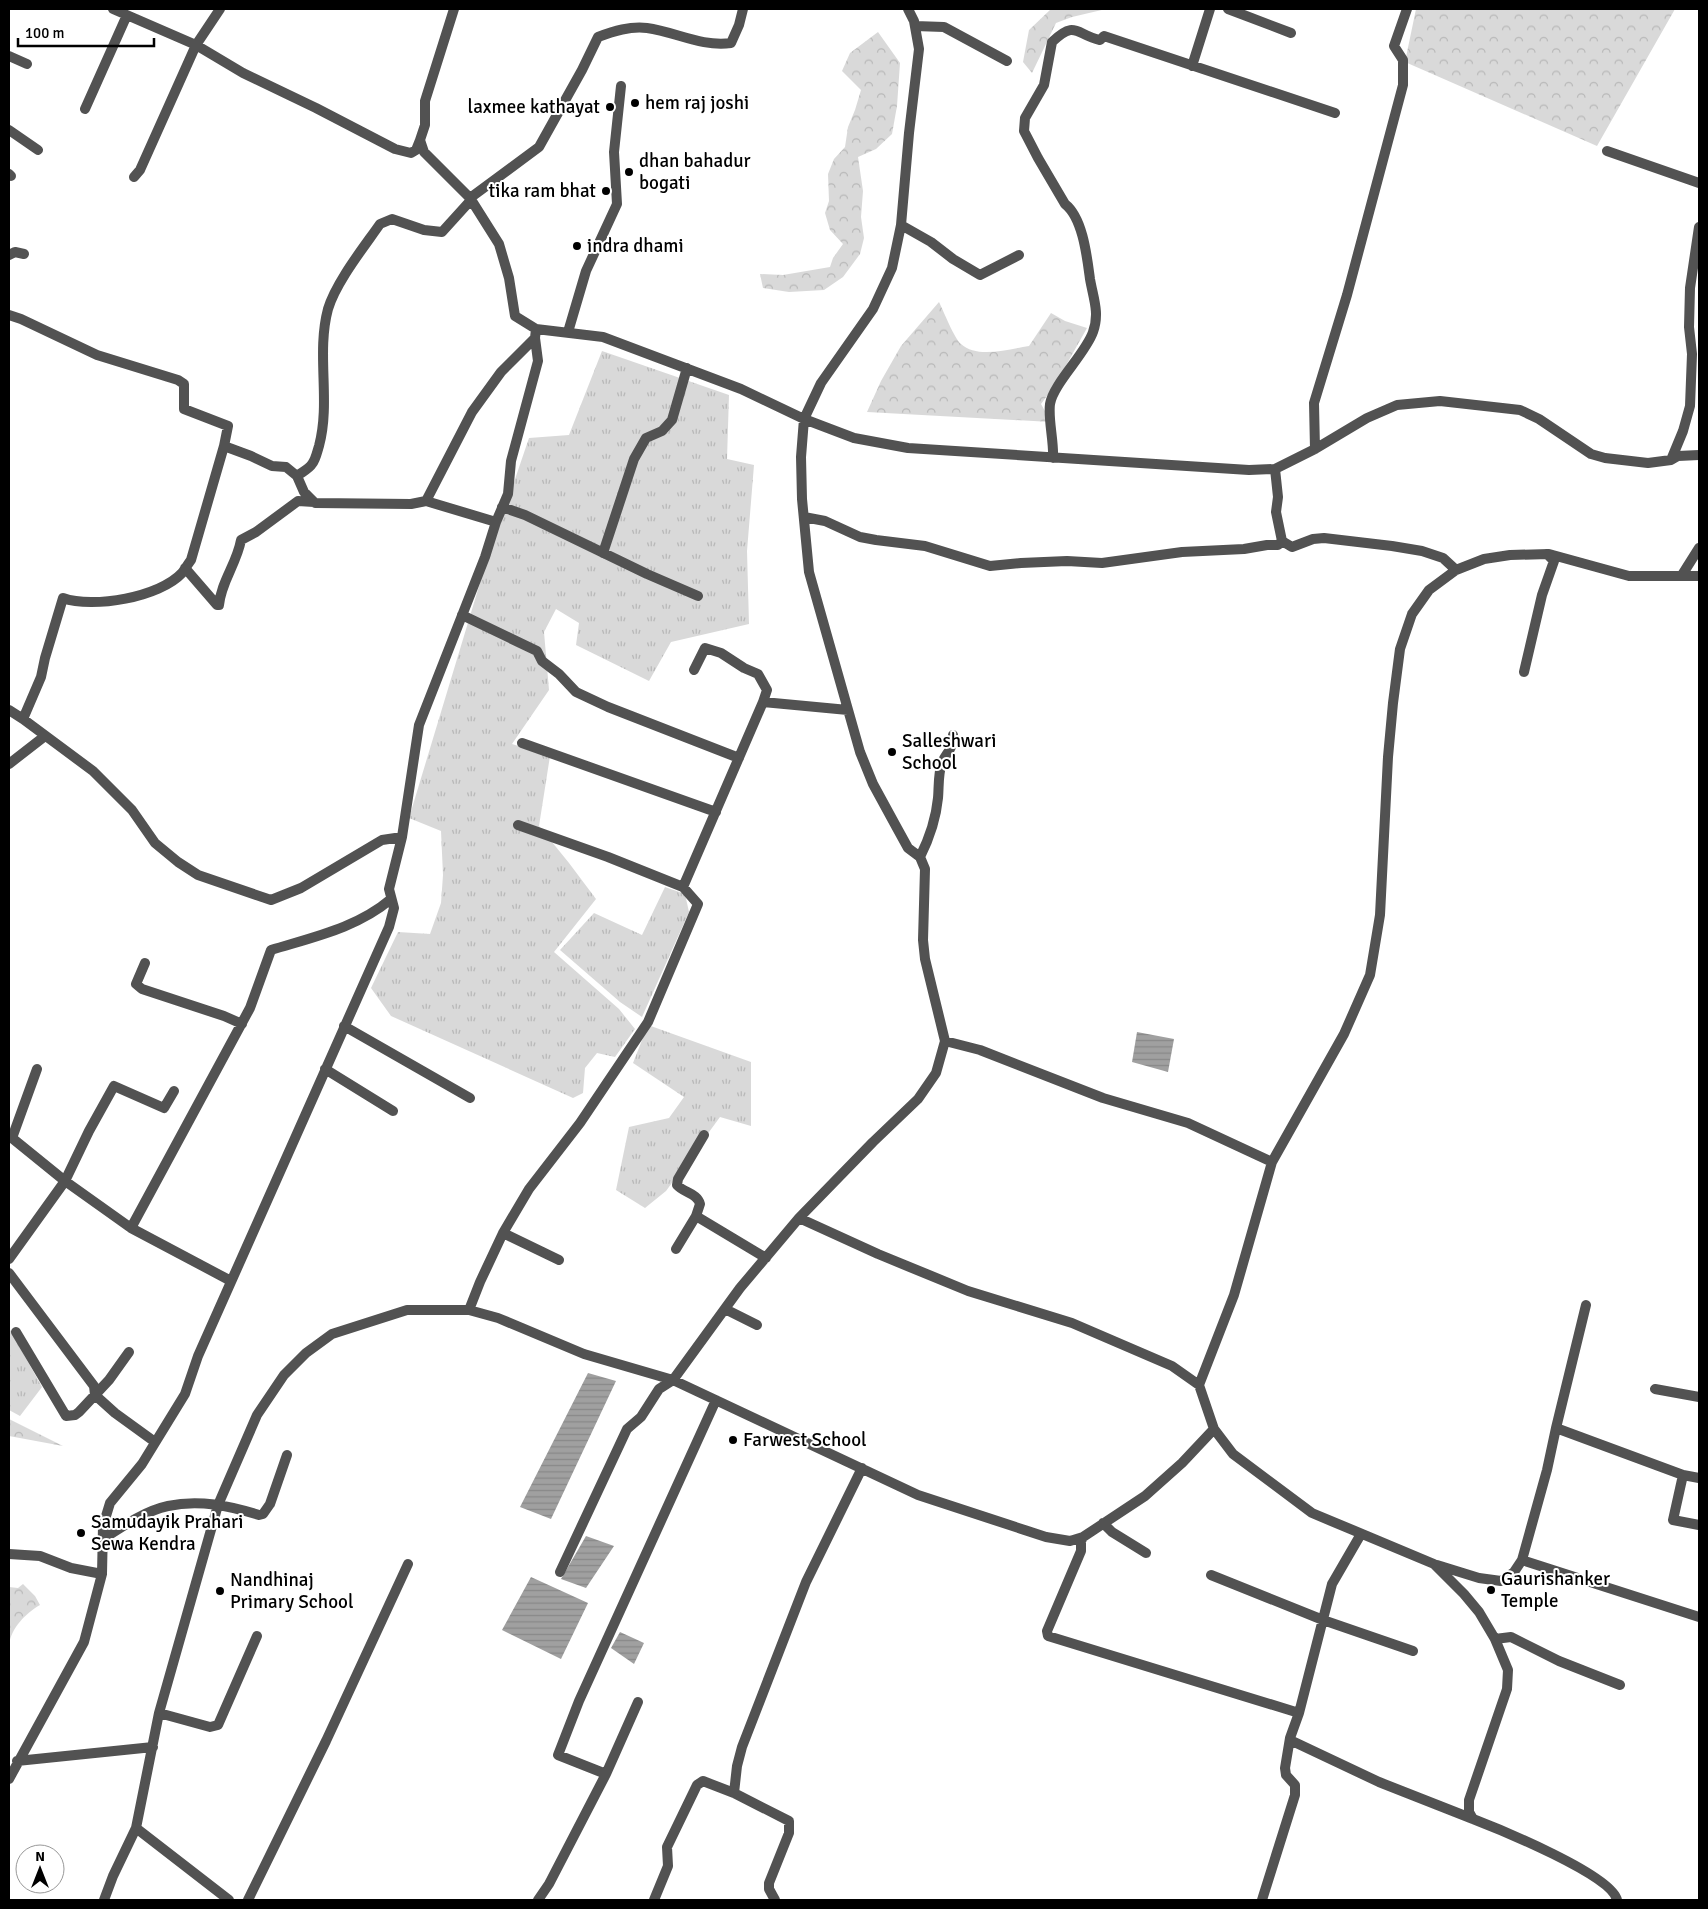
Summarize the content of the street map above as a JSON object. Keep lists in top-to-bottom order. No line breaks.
{"places":["hem raj joshi","laxmee kathayat","dhan bahadur bogati","tika ram bhat","indra dhami","Salleshwari School","Farwest School","Samudayik Prahari Sewa Kendra","Gaurishanker Temple","Nandhinaj Primary School"],"scale_bar":"100 m","north":"top"}
